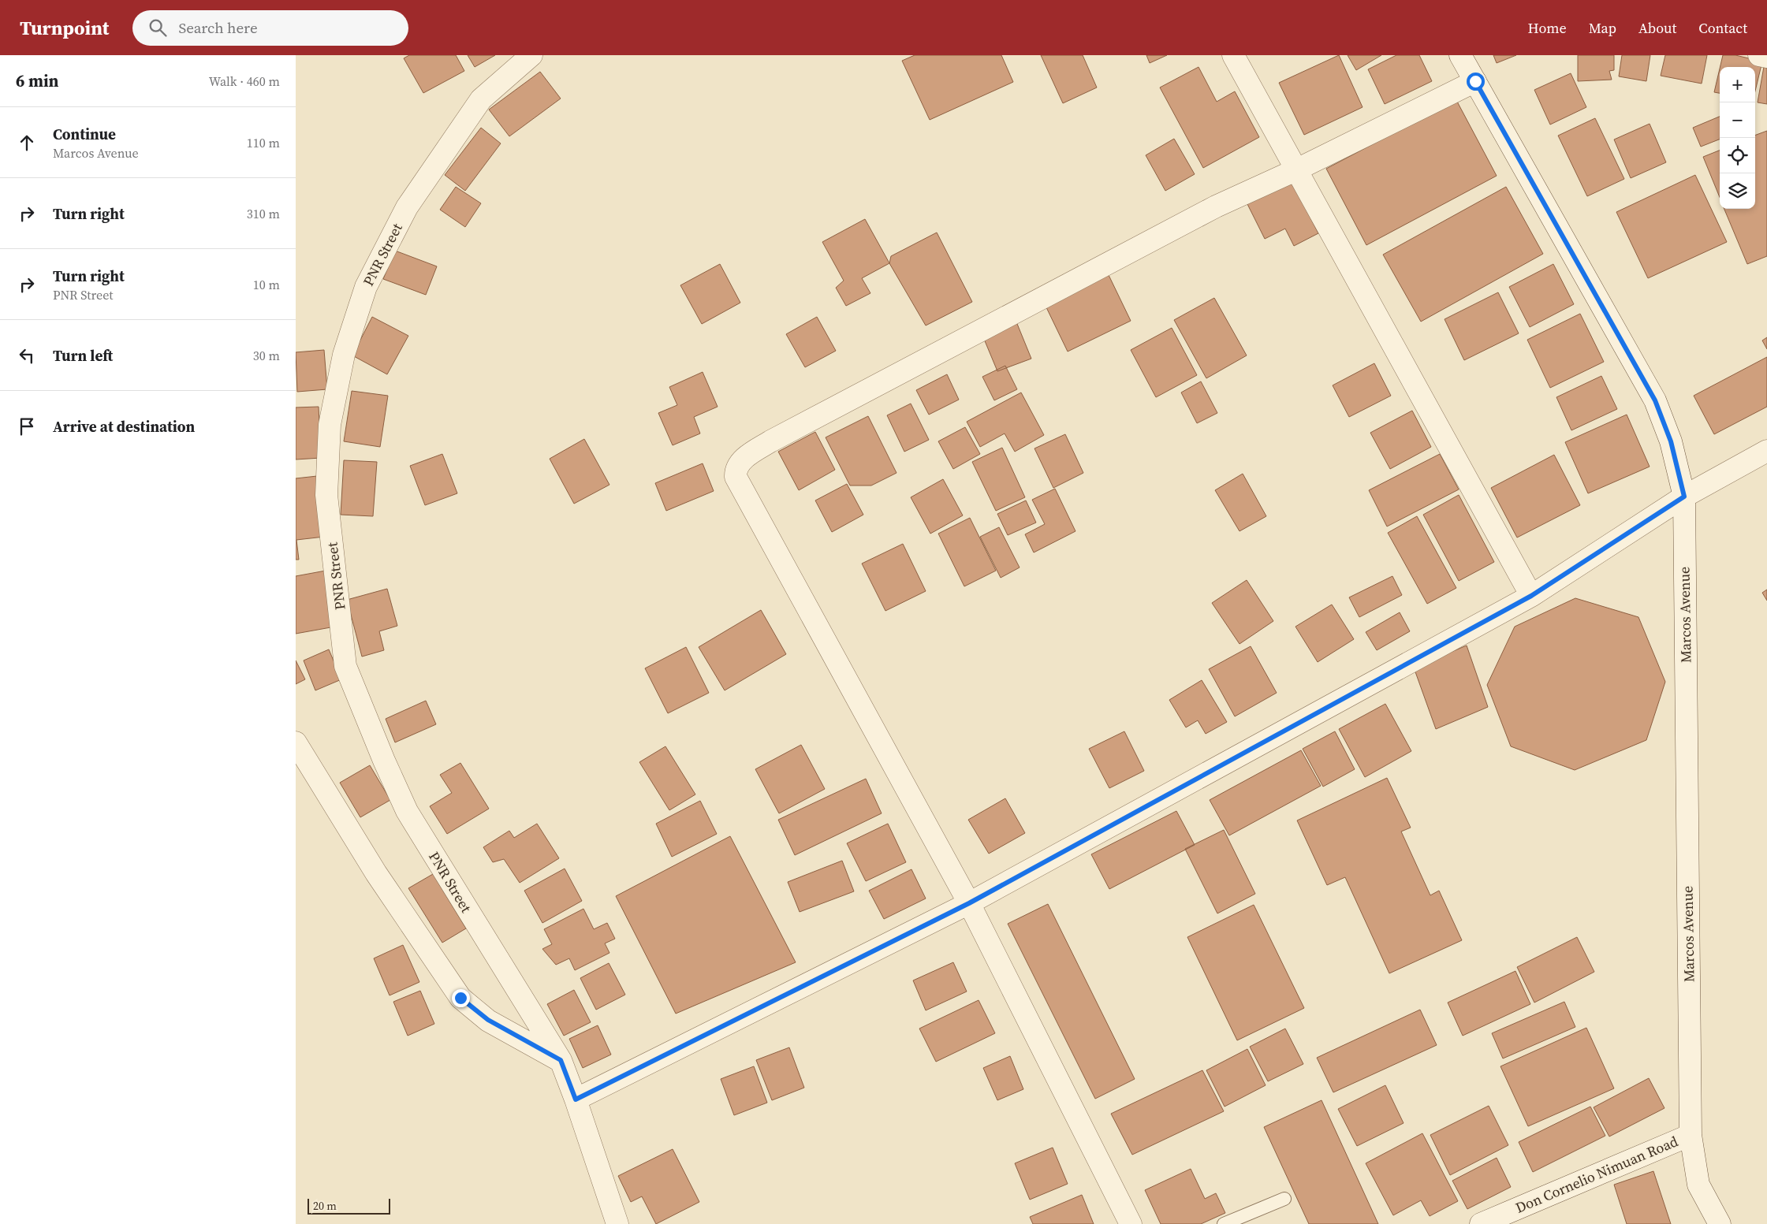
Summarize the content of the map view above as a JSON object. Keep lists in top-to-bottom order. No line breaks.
{"streets":{"street":["PNR Street","Marcos Avenue","Don Cornelio Nimuan Road"]},"crossings":[["Marcos Avenue","Don Cornelio Nimuan Road"]],"scale_bar":"20 m","page":{"header":"Turnpoint","search":"Search here","nav":["Home","Map","About","Contact"],"heading":["6 min","Walk · 460 m"],"map_buttons":["+","−"],"list":[["Continue","Marcos Avenue","110 m"],["Turn right","310 m"],["Turn right","PNR Street","10 m"],["Turn left","30 m"],"Arrive at destination"],"scale":"20 m"}}
